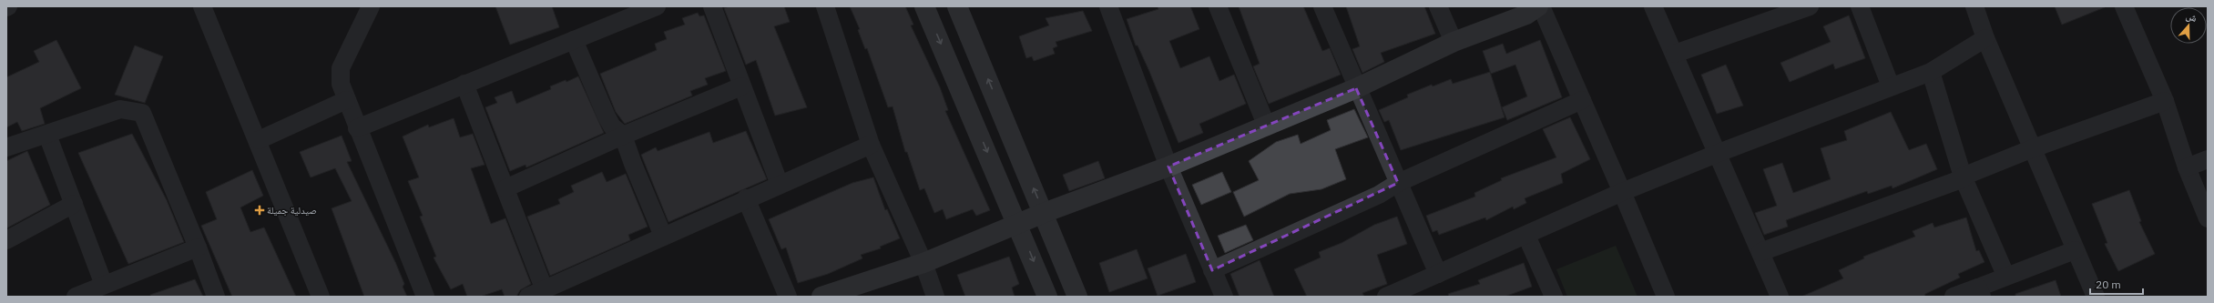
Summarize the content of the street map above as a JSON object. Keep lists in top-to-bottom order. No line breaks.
{"places":{"health":["صيدلية جميلة"]},"scale_bar":"20 m","north":"top"}
